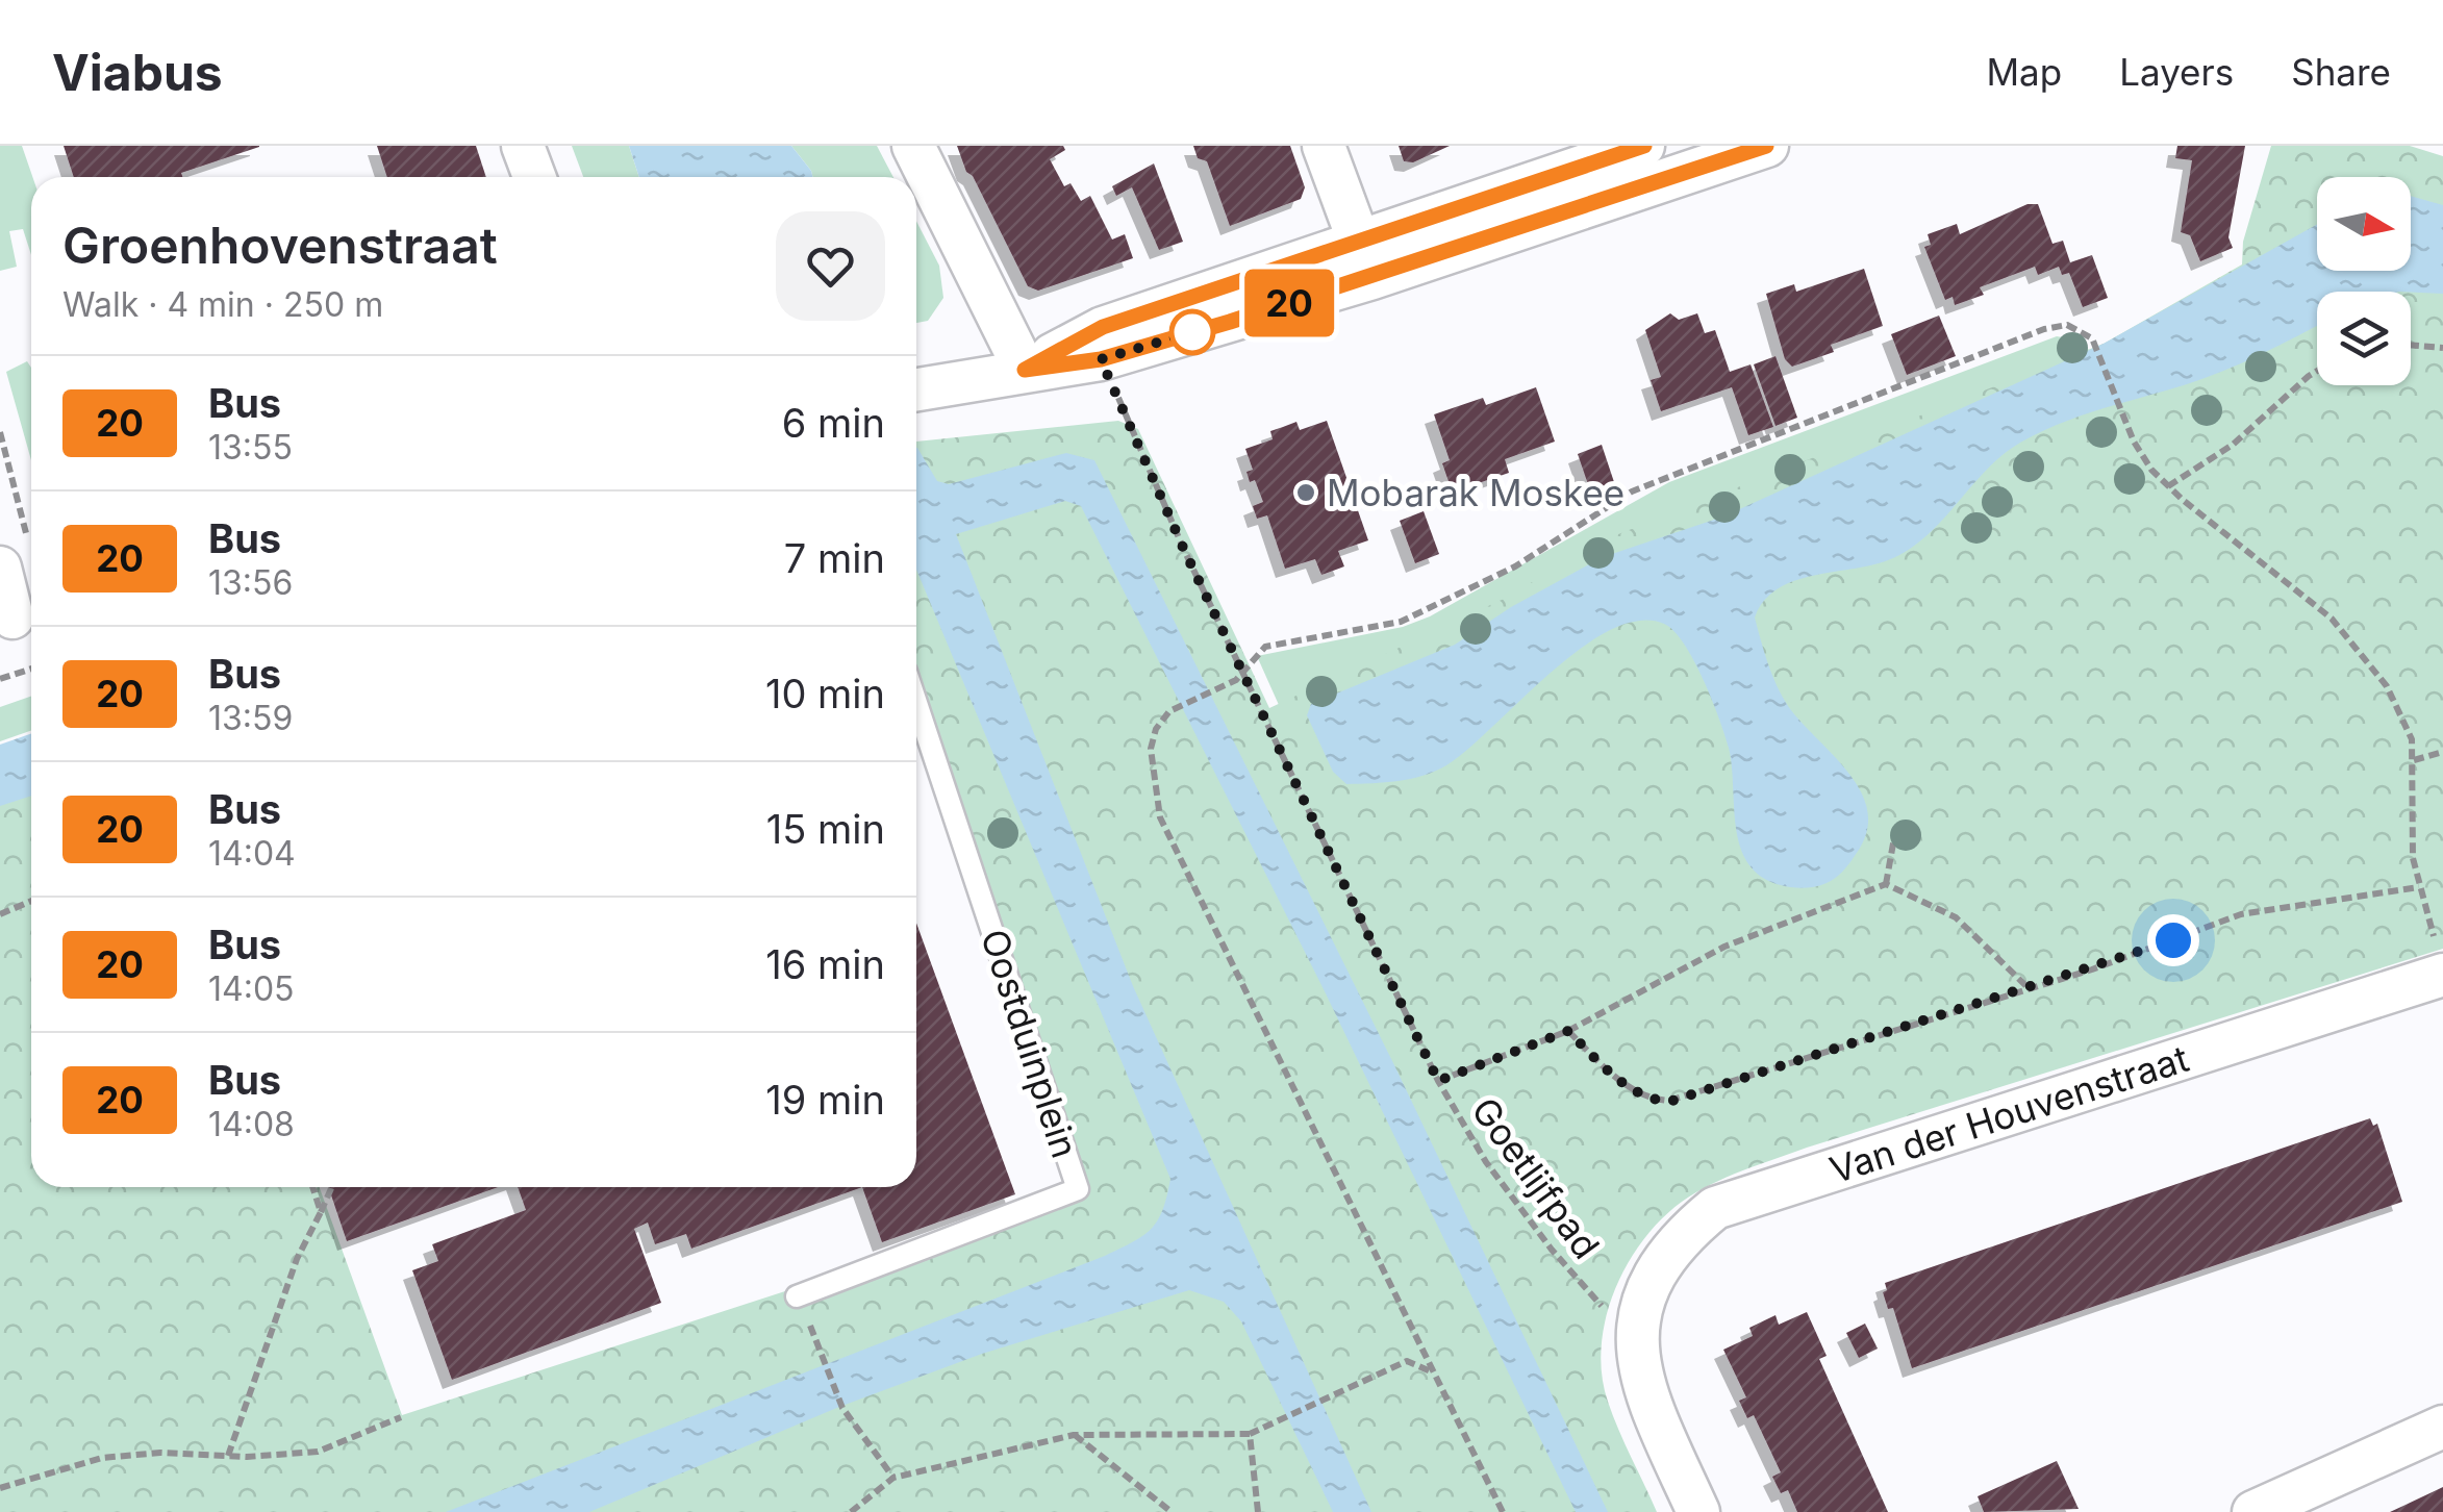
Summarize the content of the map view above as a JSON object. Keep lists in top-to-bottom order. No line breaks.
{"streets":{"street":["Van der Houvenstraat"],"lane":["Oostduinplein"],"path":["Goetlijfpad"]},"crossings":[["Van der Houvenstraat","Goetlijfpad"]],"places":["Mobarak Moskee"],"lines":["bus line 20"],"north":"right","page":{"header":"Viabus","nav":["Map","Layers","Share"],"on_map":"20","heading":["Groenhovenstraat","Walk · 4 min · 250 m"],"list":[{"mark":"20","name":"Bus","note":"13:55","value":"6 min"},{"mark":"20","name":"Bus","note":"13:56","value":"7 min"},{"mark":"20","name":"Bus","note":"13:59","value":"10 min"},{"mark":"20","name":"Bus","note":"14:04","value":"15 min"},{"mark":"20","name":"Bus","note":"14:05","value":"16 min"},{"mark":"20","name":"Bus","note":"14:08","value":"19 min"}]}}
